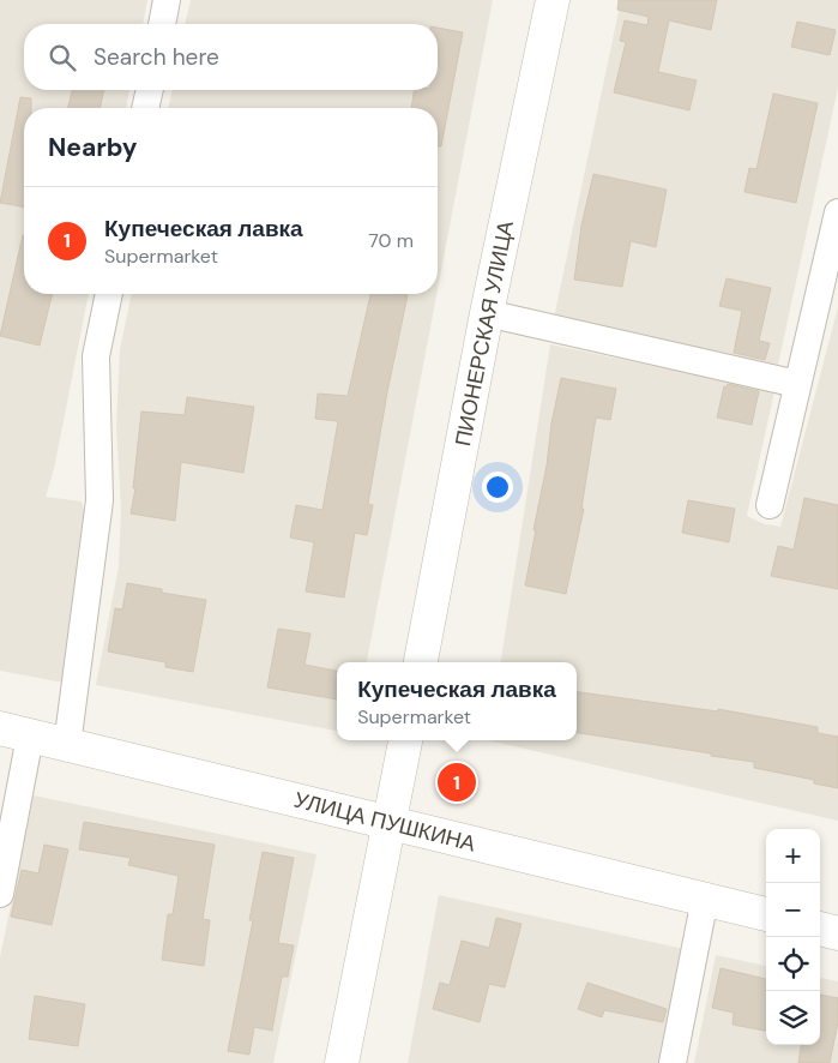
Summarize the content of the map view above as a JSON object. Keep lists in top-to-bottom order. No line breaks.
{"streets":{"street":["ПИОНЕРСКАЯ УЛИЦА","УЛИЦА ПУШКИНА"]},"page":{"search":"Search here","heading":"Nearby","list":[{"mark":"1","name":"Купеческая лавка","note":"Supermarket","value":"70 m"}],"popup":["Купеческая лавка","Supermarket"],"pins":"1","map_buttons":["+","−"]}}
